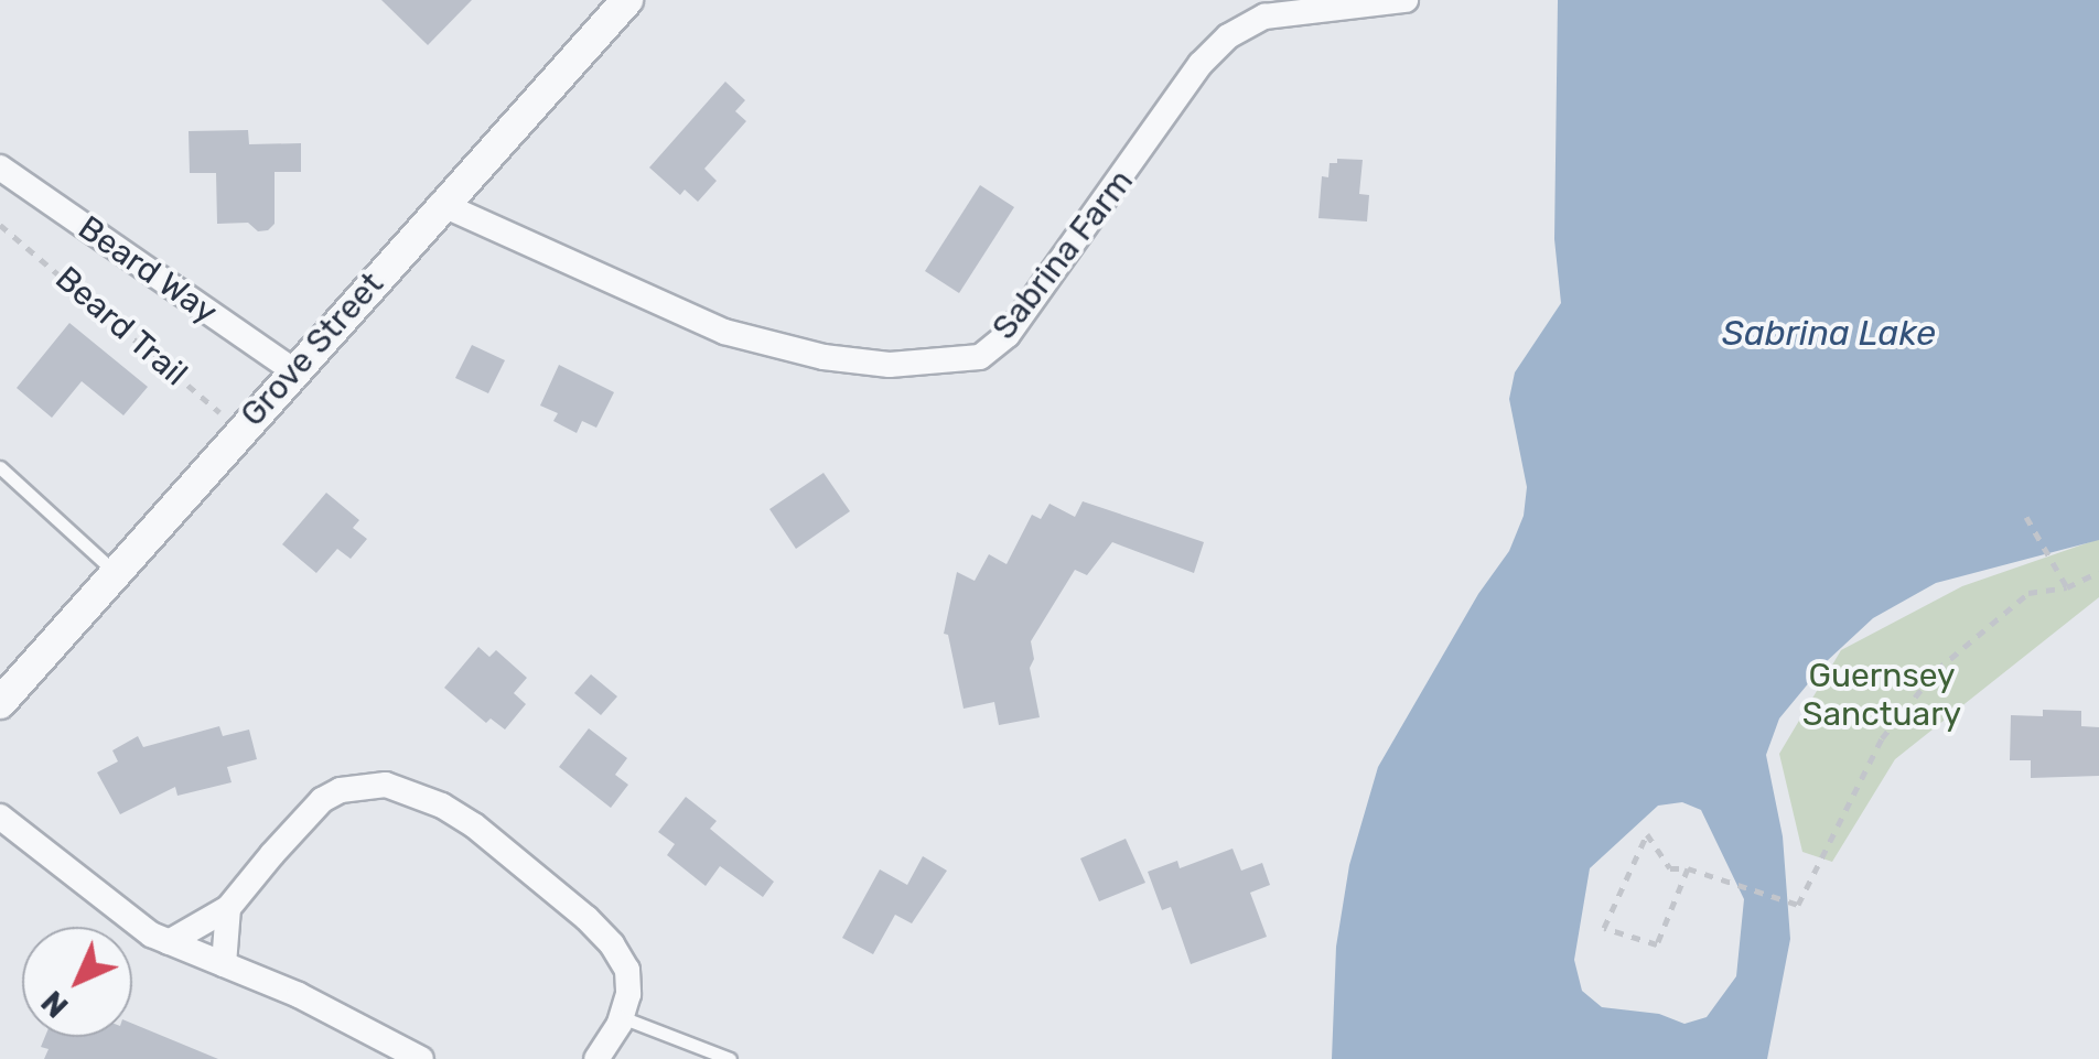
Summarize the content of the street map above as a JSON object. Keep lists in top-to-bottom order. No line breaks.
{"streets":{"street":["Sabrina Farm","Beard Way","Grove Street"],"path":["Beard Trail"]},"crossings":[["Sabrina Farm","Grove Street"],["Beard Way","Grove Street"],["Beard Trail","Grove Street"]],"water":["Sabrina Lake"],"parks":["Guernsey Sanctuary"],"north":"bottom left"}
